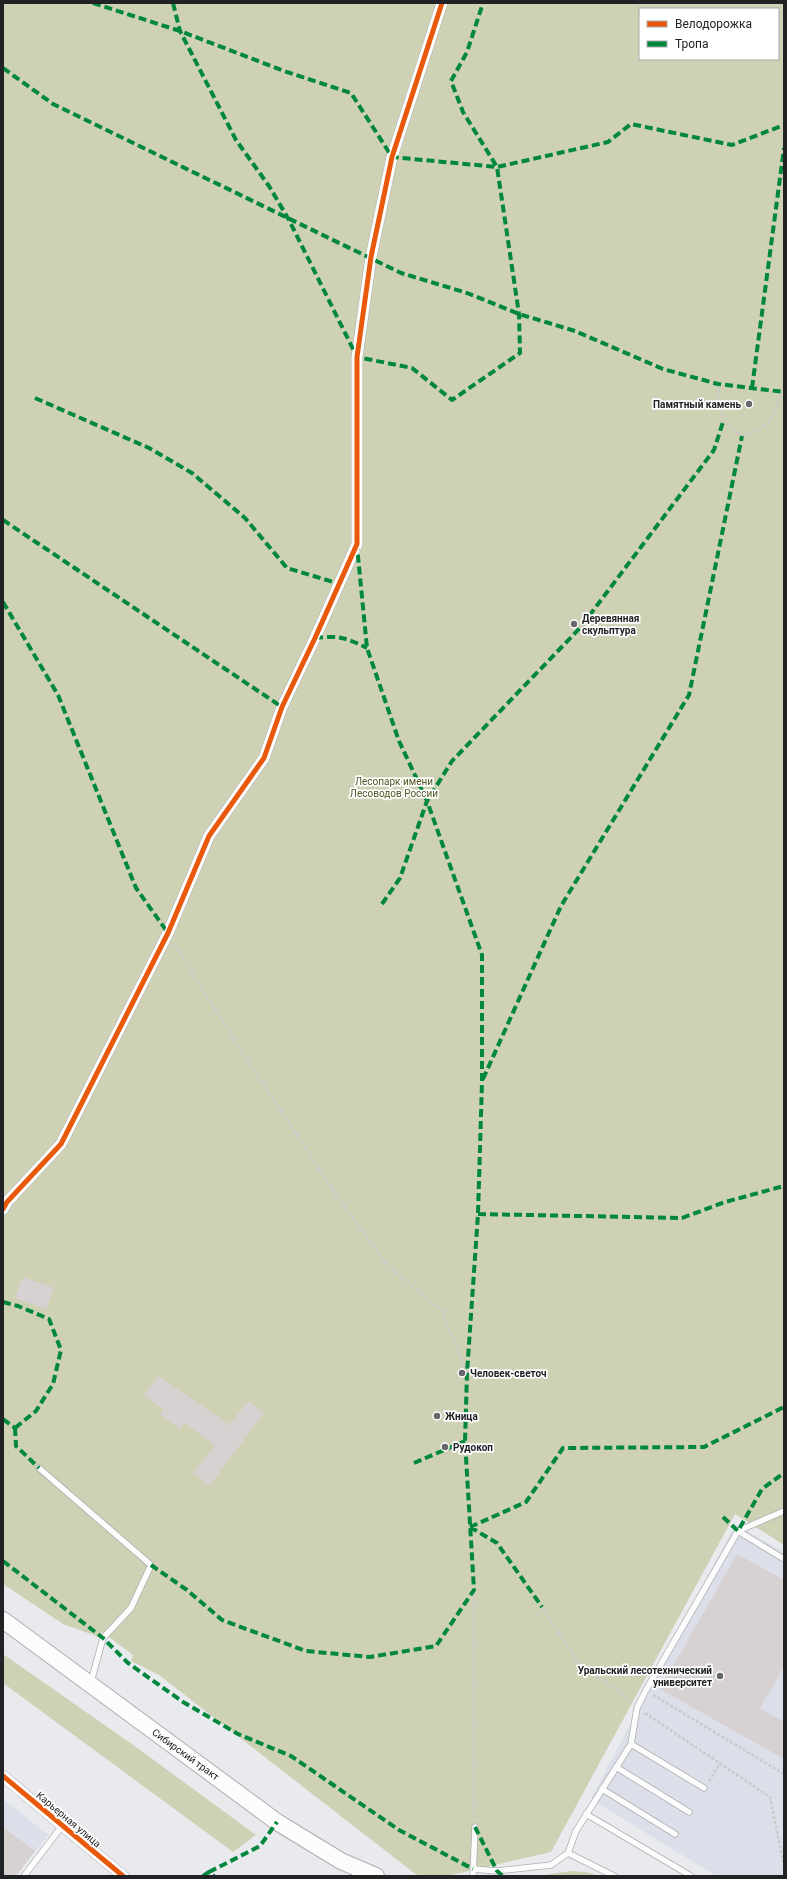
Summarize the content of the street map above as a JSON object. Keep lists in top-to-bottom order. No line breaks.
{"streets":{"main road":["Сибирский тракт"],"street":["Карьерная улица"]},"parks":["Лесопарк имени Лесоводов России"],"places":["Памятный камень","Деревянная скульптура","Человек-светоч","Жница","Рудокоп","Уральский лесотехнический университет"],"legend":["Велодорожка","Тропа"]}
